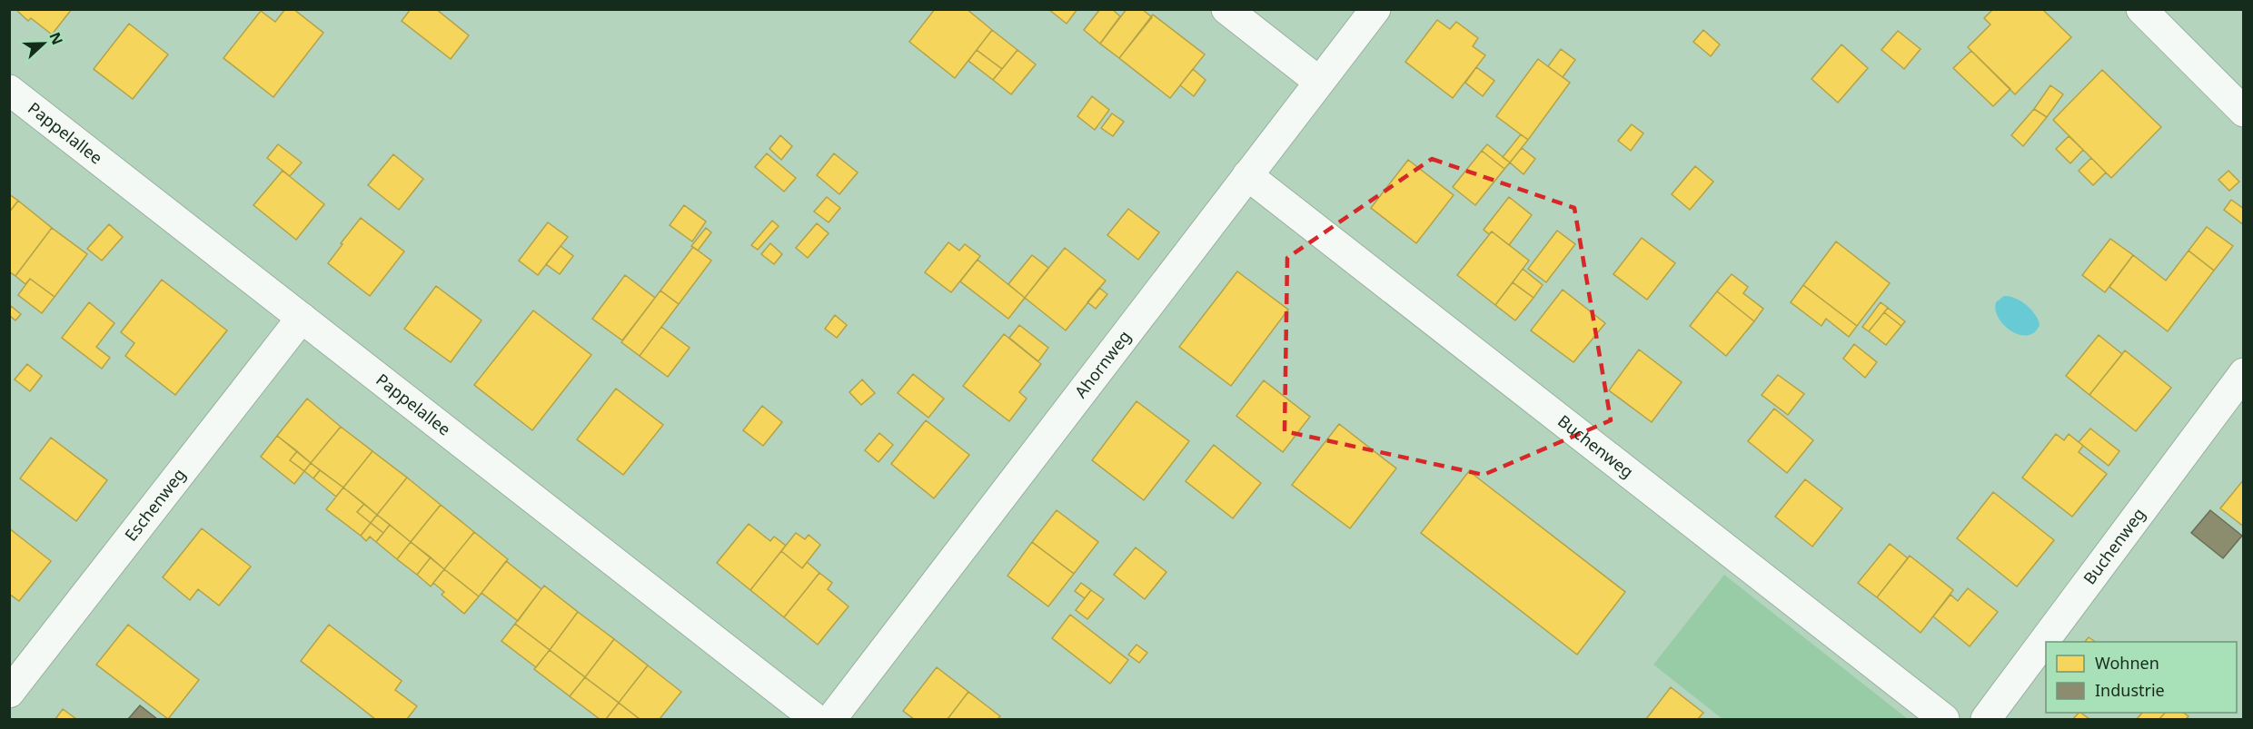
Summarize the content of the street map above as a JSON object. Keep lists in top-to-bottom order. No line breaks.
{"streets":{"street":["Pappelallee","Ahornweg","Buchenweg","Eschenweg"]},"crossings":[["Pappelallee","Eschenweg"],["Ahornweg","Buchenweg"]],"legend":["Wohnen","Industrie"],"north":"right"}
